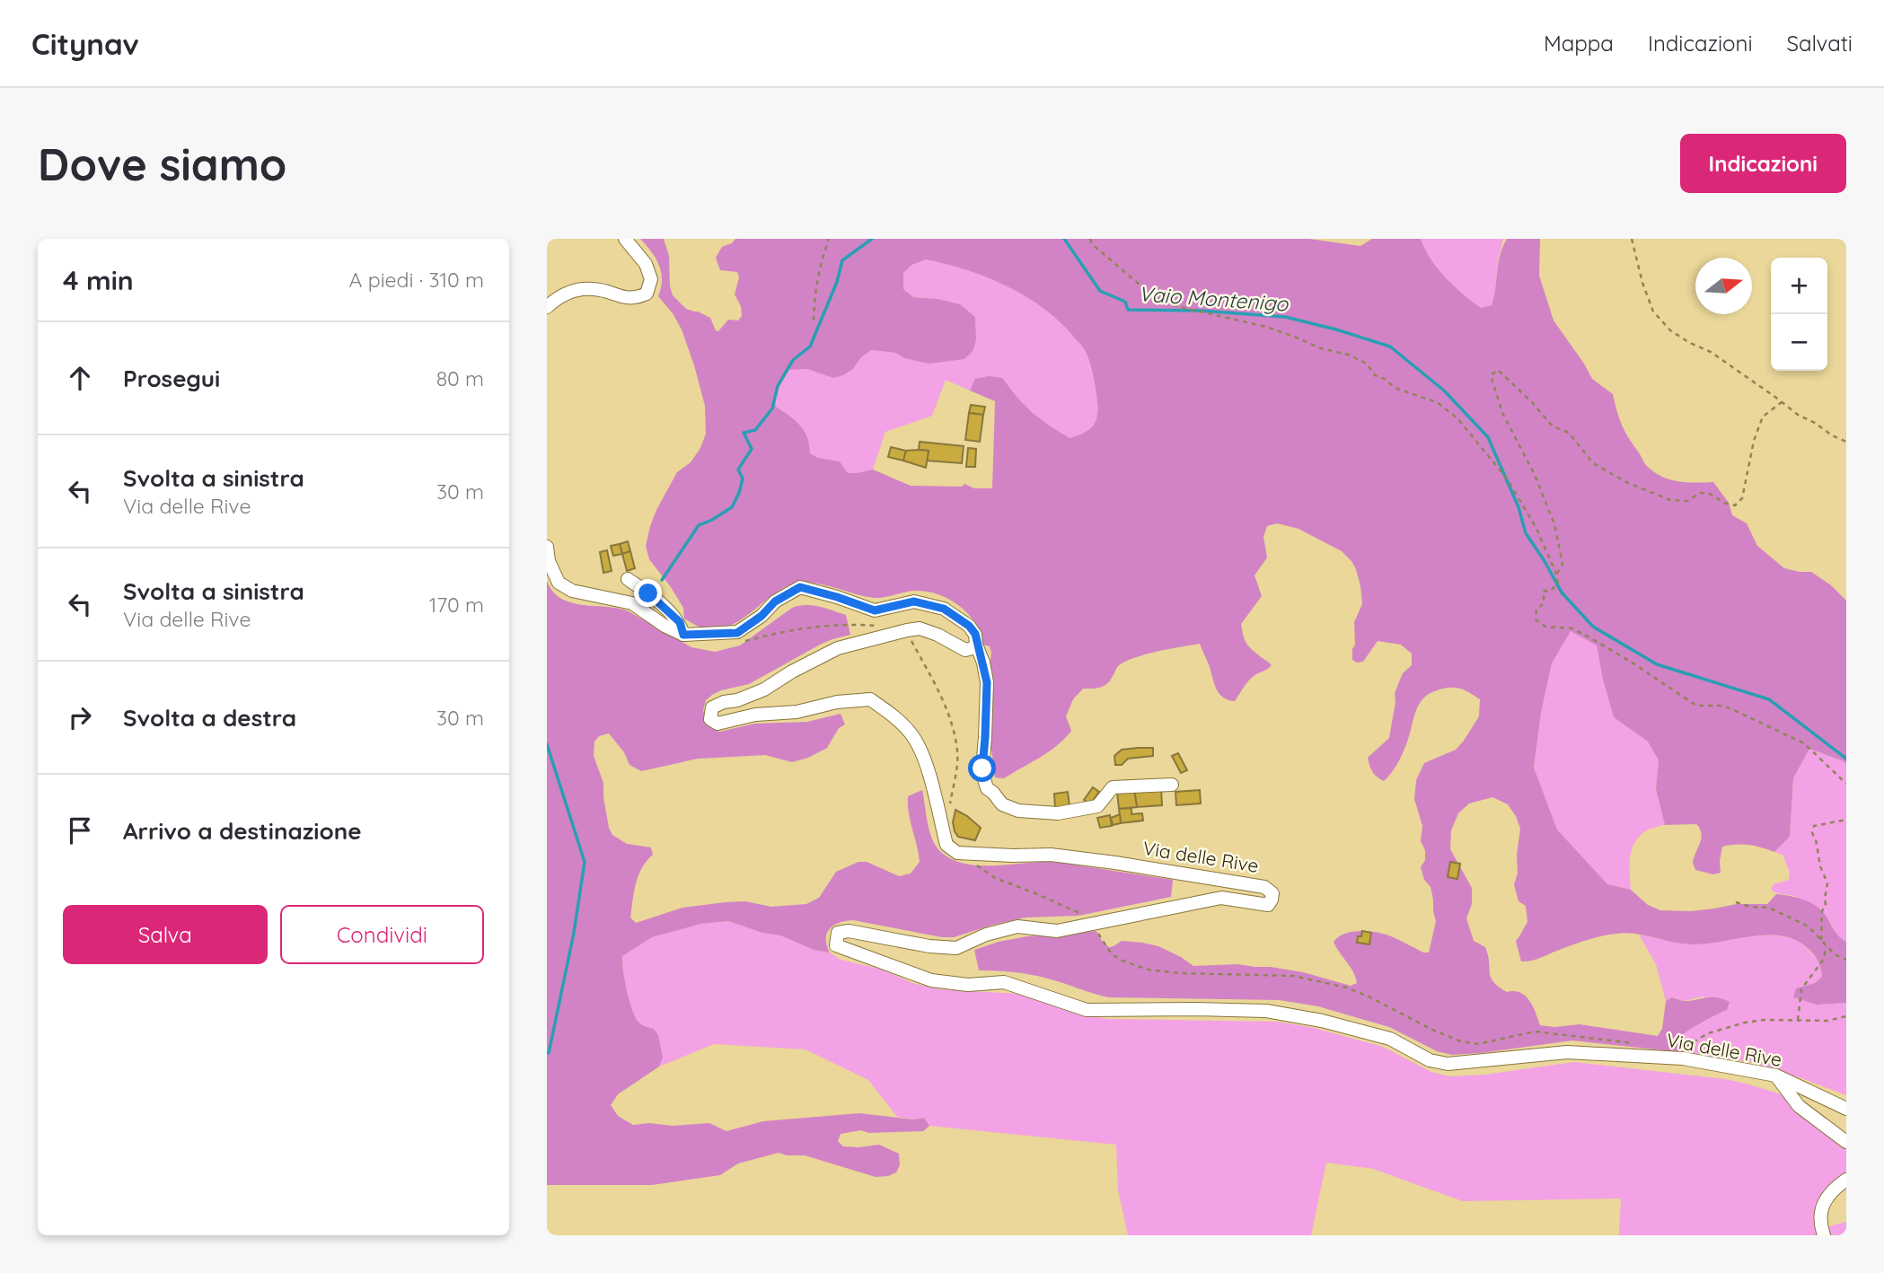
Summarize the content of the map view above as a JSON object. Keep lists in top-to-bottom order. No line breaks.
{"streets":{"street":["Via delle Rive"]},"water":["Vaio Montenigo"],"north":"right","page":{"header":"Citynav","nav":["Mappa","Indicazioni","Salvati"],"buttons":["Indicazioni",["Salva","Condividi"]],"title":"Dove siamo","heading":["4 min","A piedi · 310 m"],"map_buttons":["+","−"],"list":[["Prosegui","80 m"],["Svolta a sinistra","Via delle Rive","30 m"],["Svolta a sinistra","Via delle Rive","170 m"],["Svolta a destra","30 m"],"Arrivo a destinazione"]}}
